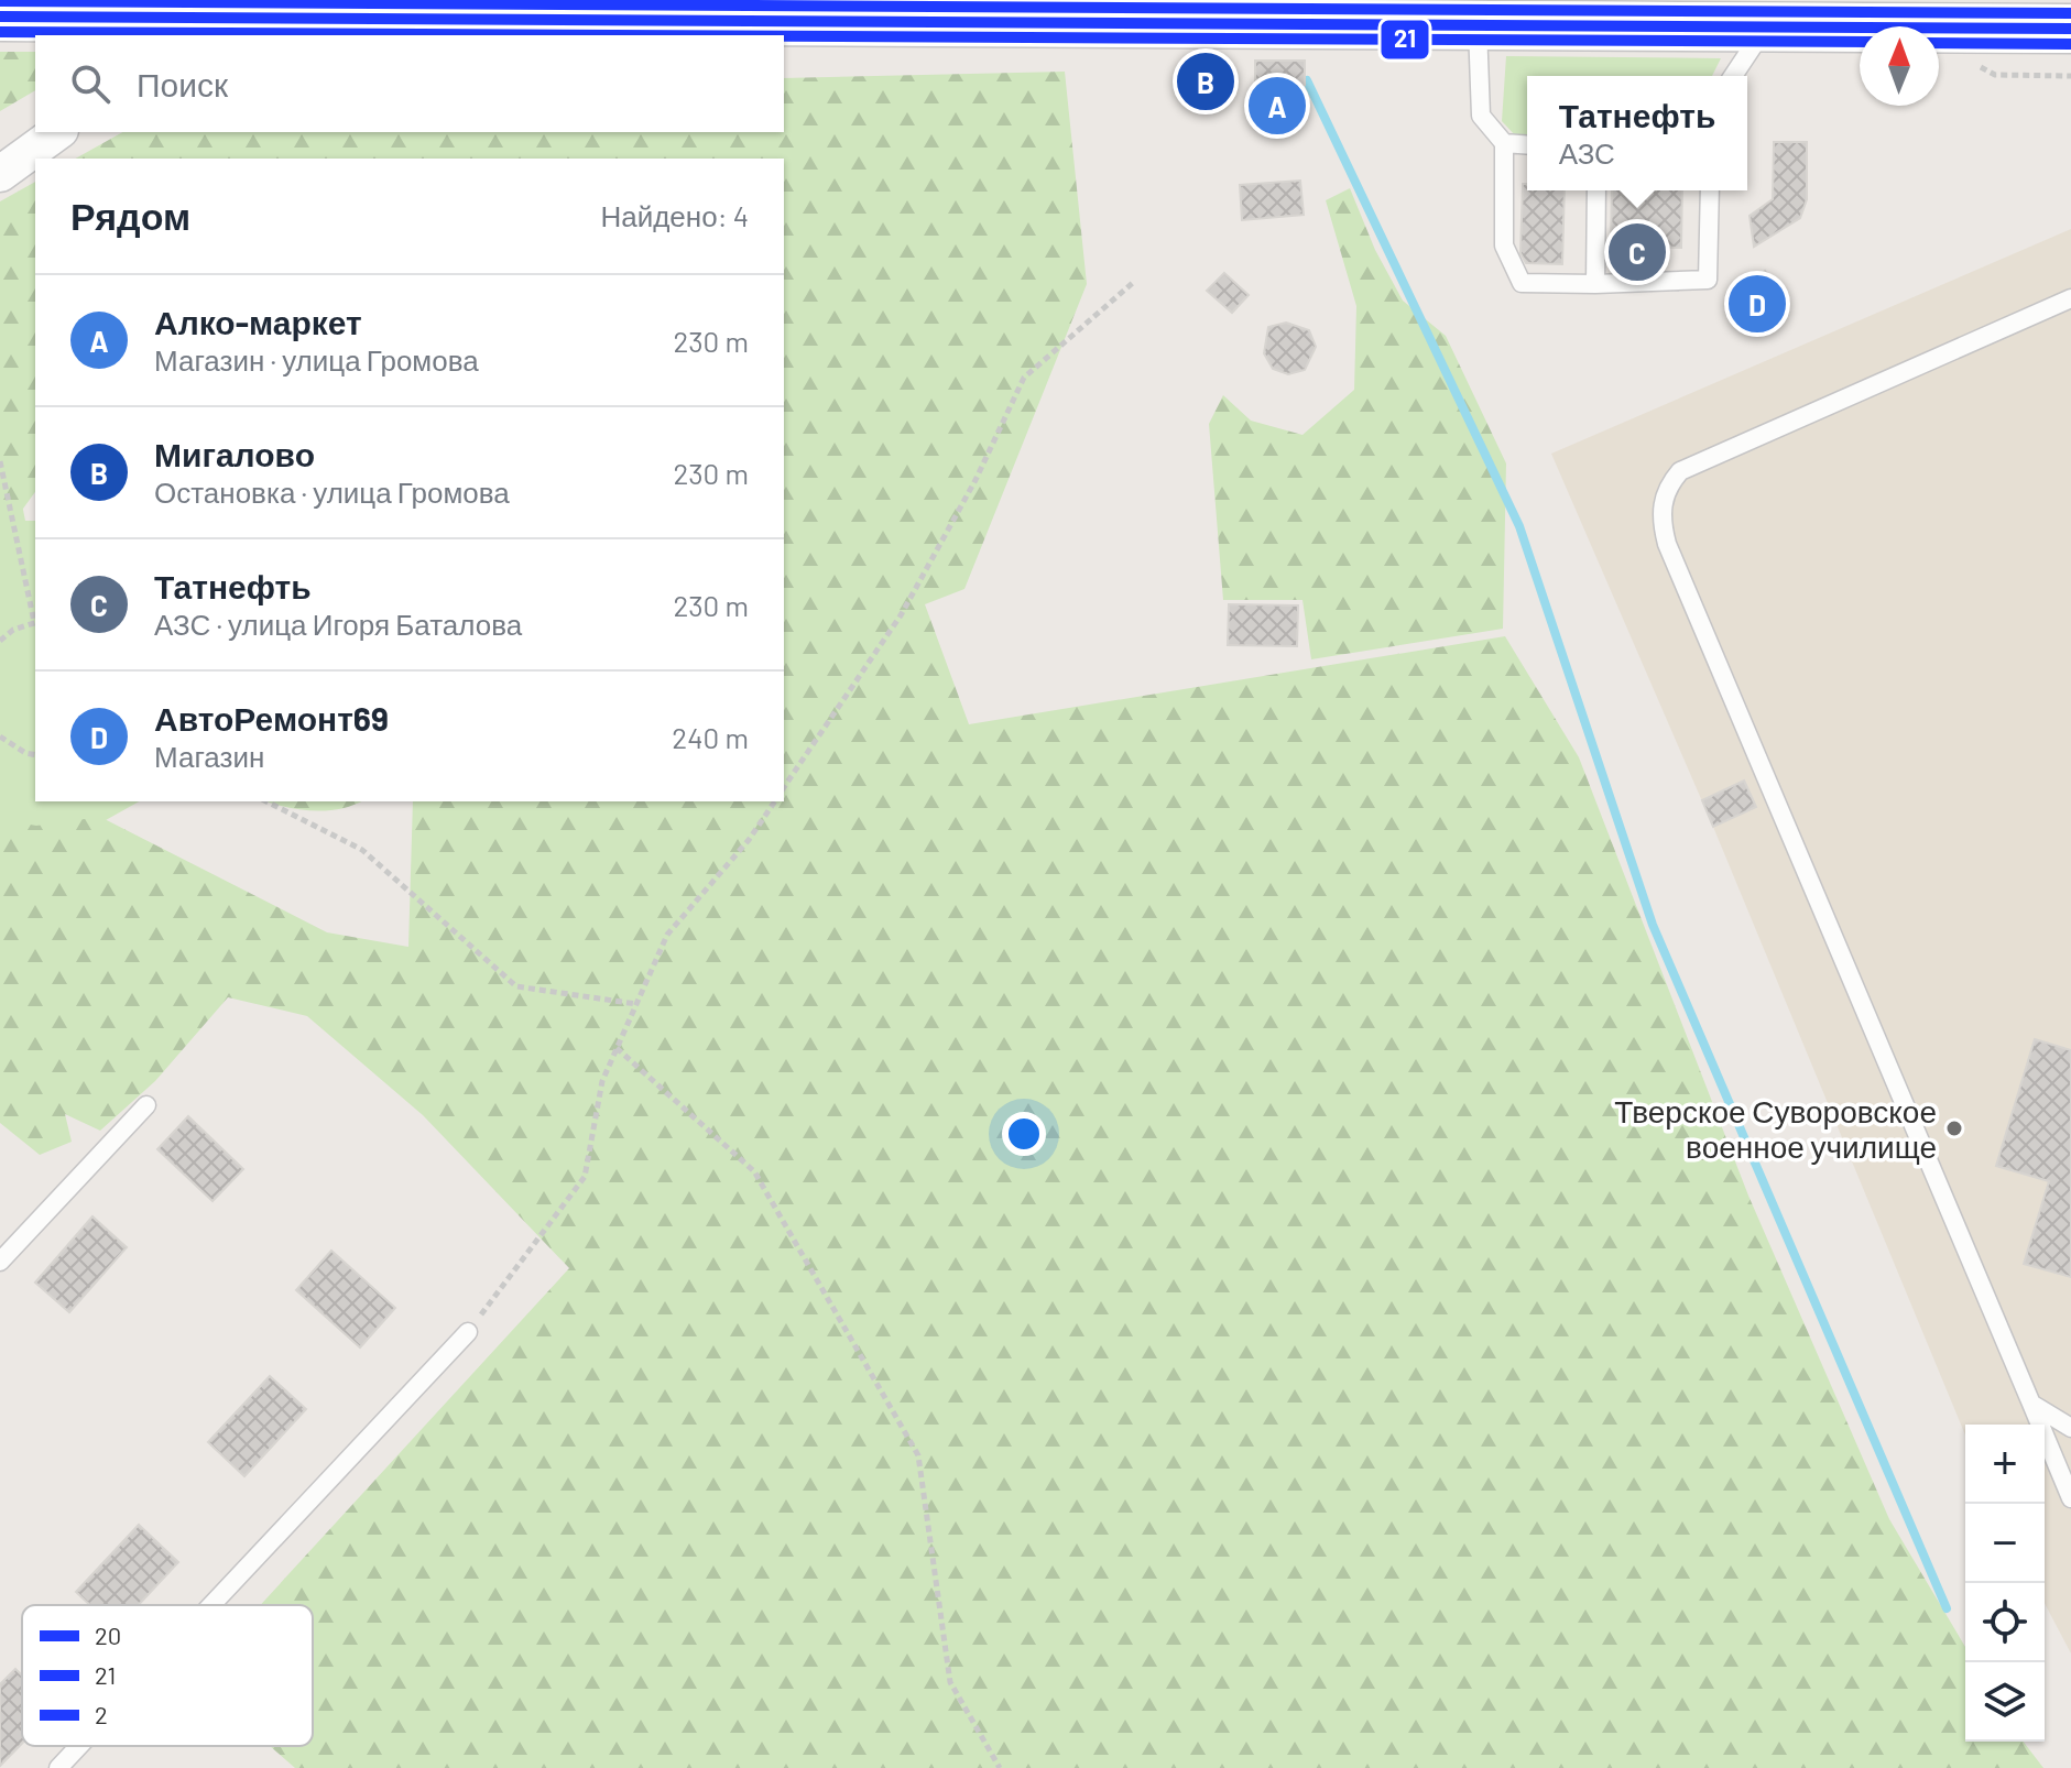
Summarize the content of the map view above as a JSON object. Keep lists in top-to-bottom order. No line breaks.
{"places":["Тверское Суворовское военное училище"],"lines":["transit line 2","transit line 20","transit line 21"],"legend":["20","21","2"],"north":"top","page":{"search":"Поиск","pins":["B","A","C","D"],"popup":["Татнефть","АЗС"],"heading":["Рядом","Найдено: 4"],"list":[{"mark":"A","name":"Алко-маркет","note":"Магазин · улица Громова","value":"230 m"},{"mark":"B","name":"Мигалово","note":"Остановка · улица Громова","value":"230 m"},{"mark":"C","name":"Татнефть","note":"АЗС · улица Игоря Баталова","value":"230 m"},{"mark":"D","name":"АвтоРемонт69","note":"Магазин","value":"240 m"}],"map_buttons":["+","−"]}}
